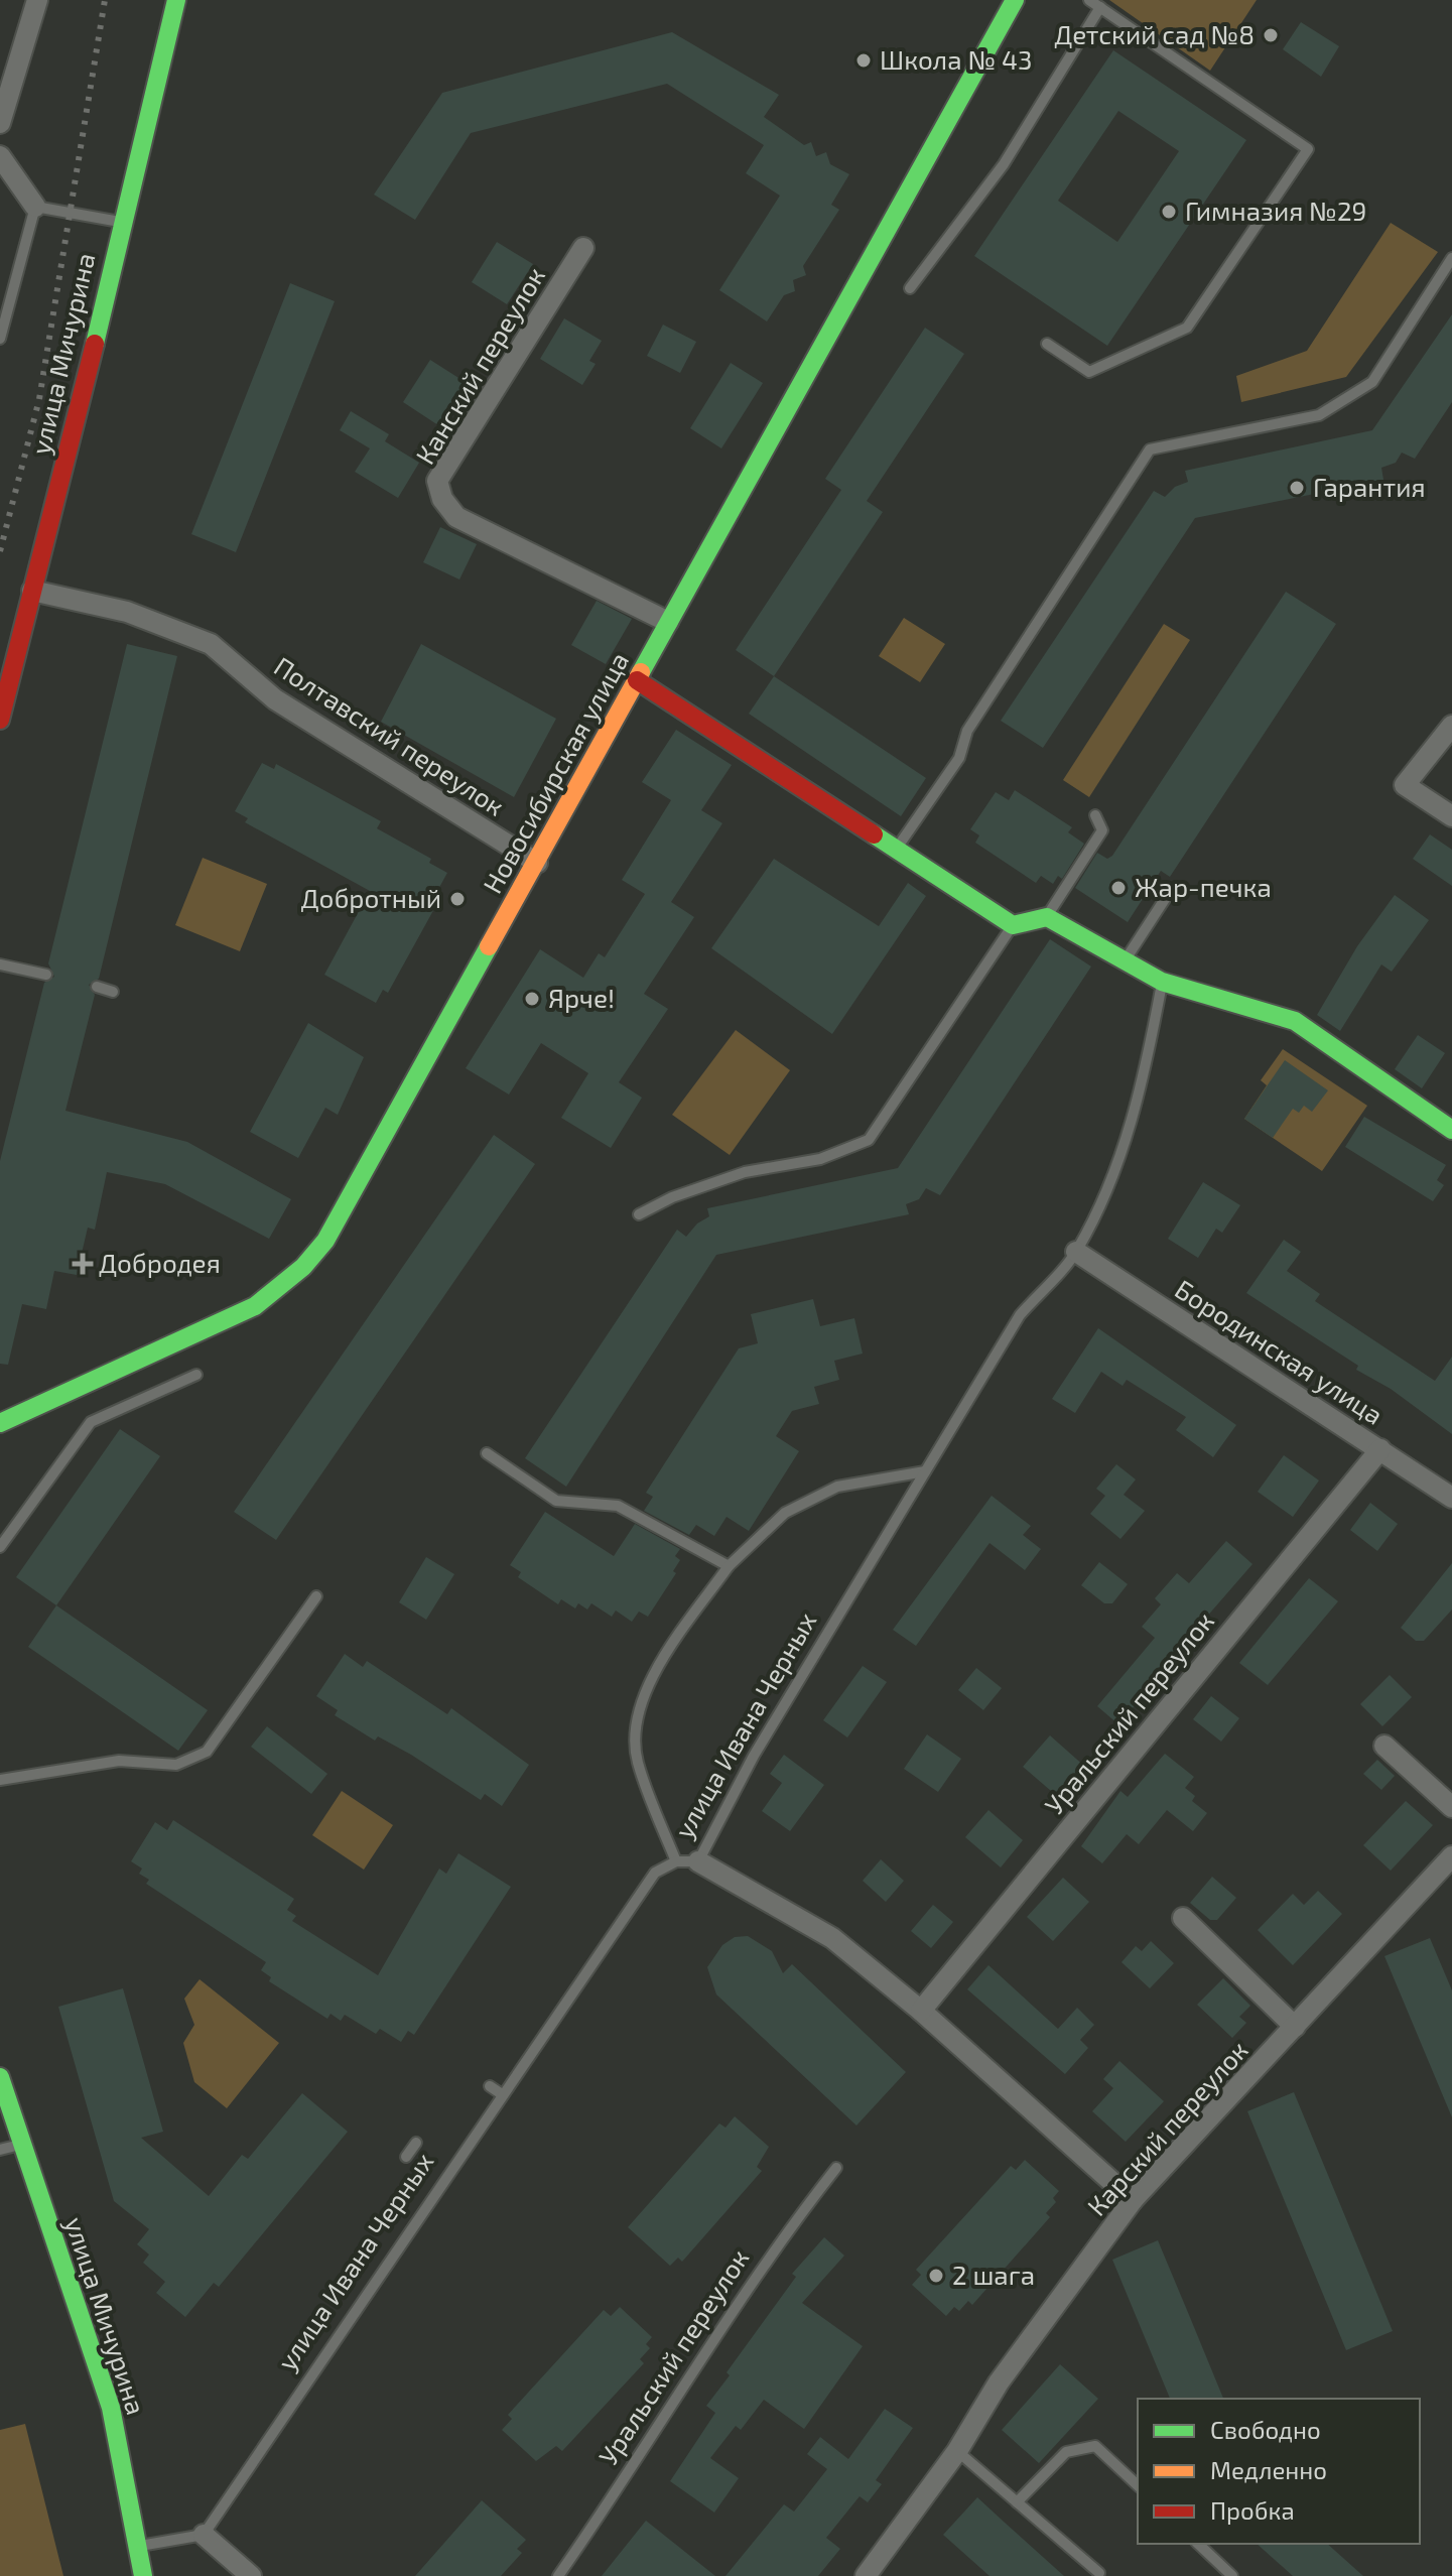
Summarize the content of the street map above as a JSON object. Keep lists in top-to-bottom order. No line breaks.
{"streets":{"street":["улица Мичурина","Канский переулок","Полтавский переулок","Новосибирская улица","Бородинская улица","Уральский переулок","Карский переулок"],"lane":["улица Ивана Черных"]},"crossings":[["улица Мичурина","Полтавский переулок"],["Канский переулок","Новосибирская улица"],["Полтавский переулок","Новосибирская улица"],["Бородинская улица","Уральский переулок"],["Бородинская улица","улица Ивана Черных"]],"places":{"other":["Детский сад №8","Школа № 43","Гимназия №29","Гарантия","Жар-печка","Добротный","Ярче!","2 шага"],"health":["Добродея"]},"legend":["Свободно","Медленно","Пробка"]}
